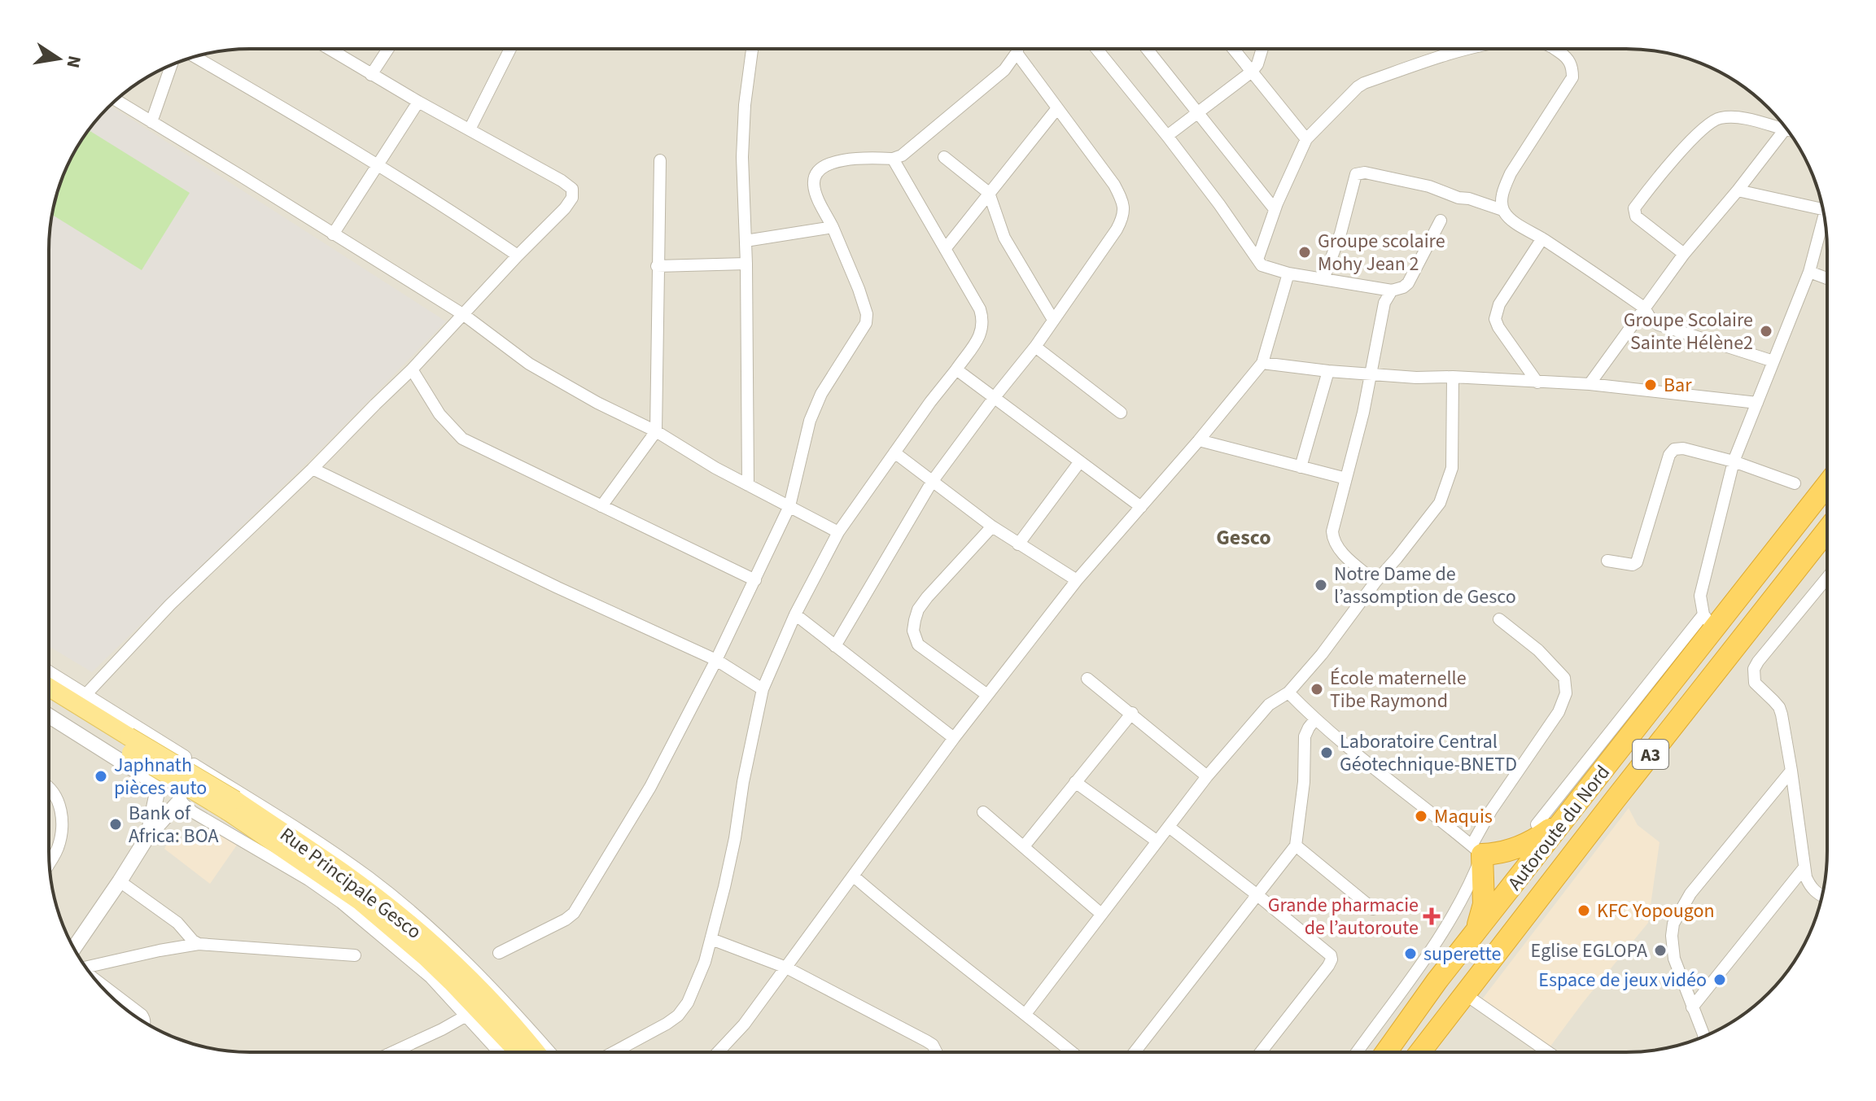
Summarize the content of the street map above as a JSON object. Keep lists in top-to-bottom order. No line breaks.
{"streets":{"highway":["A3","Autoroute du Nord"],"main road":["Rue Principale Gesco"]},"districts":["Gesco"],"places":{"other":["Groupe scolaire Mohy Jean 2","Groupe Scolaire Sainte Hélène2","Bar","Notre Dame de l’assomption de Gesco","École maternelle Tibe Raymond","Laboratoire Central Géotechnique-BNETD","Japhnath pièces auto","Maquis","Bank of Africa: BOA","KFC Yopougon","Eglise EGLOPA","superette","Espace de jeux vidéo"],"health":["Grande pharmacie de l’autoroute"]},"north":"right"}
